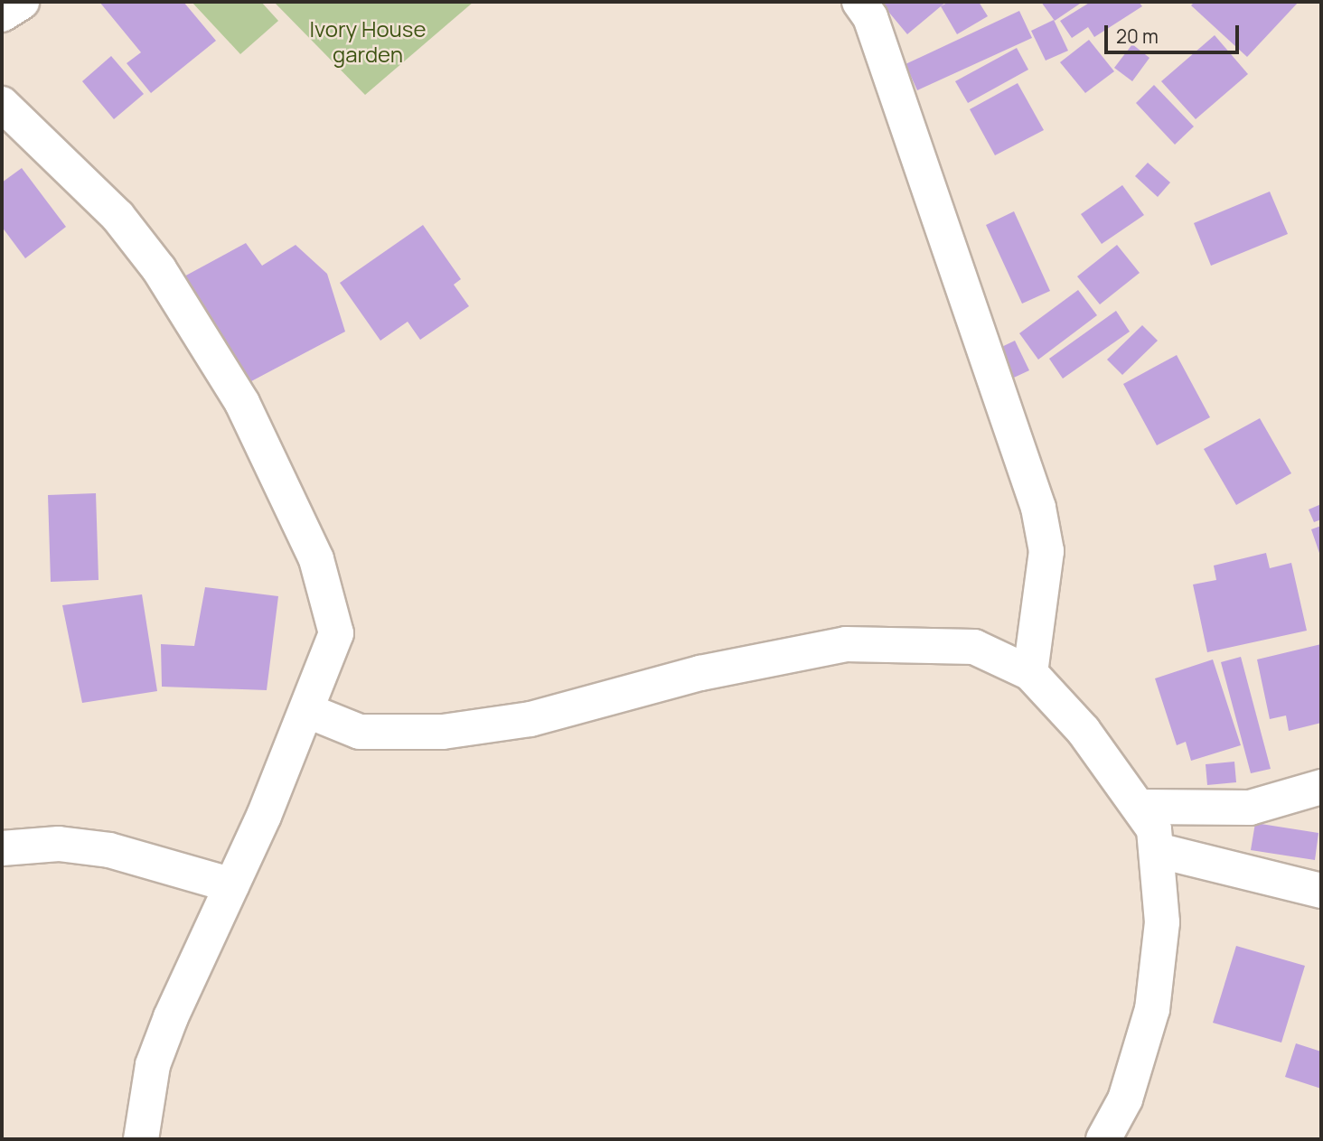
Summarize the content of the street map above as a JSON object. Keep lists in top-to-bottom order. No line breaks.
{"parks":["Ivory House garden"],"scale_bar":"20 m"}
